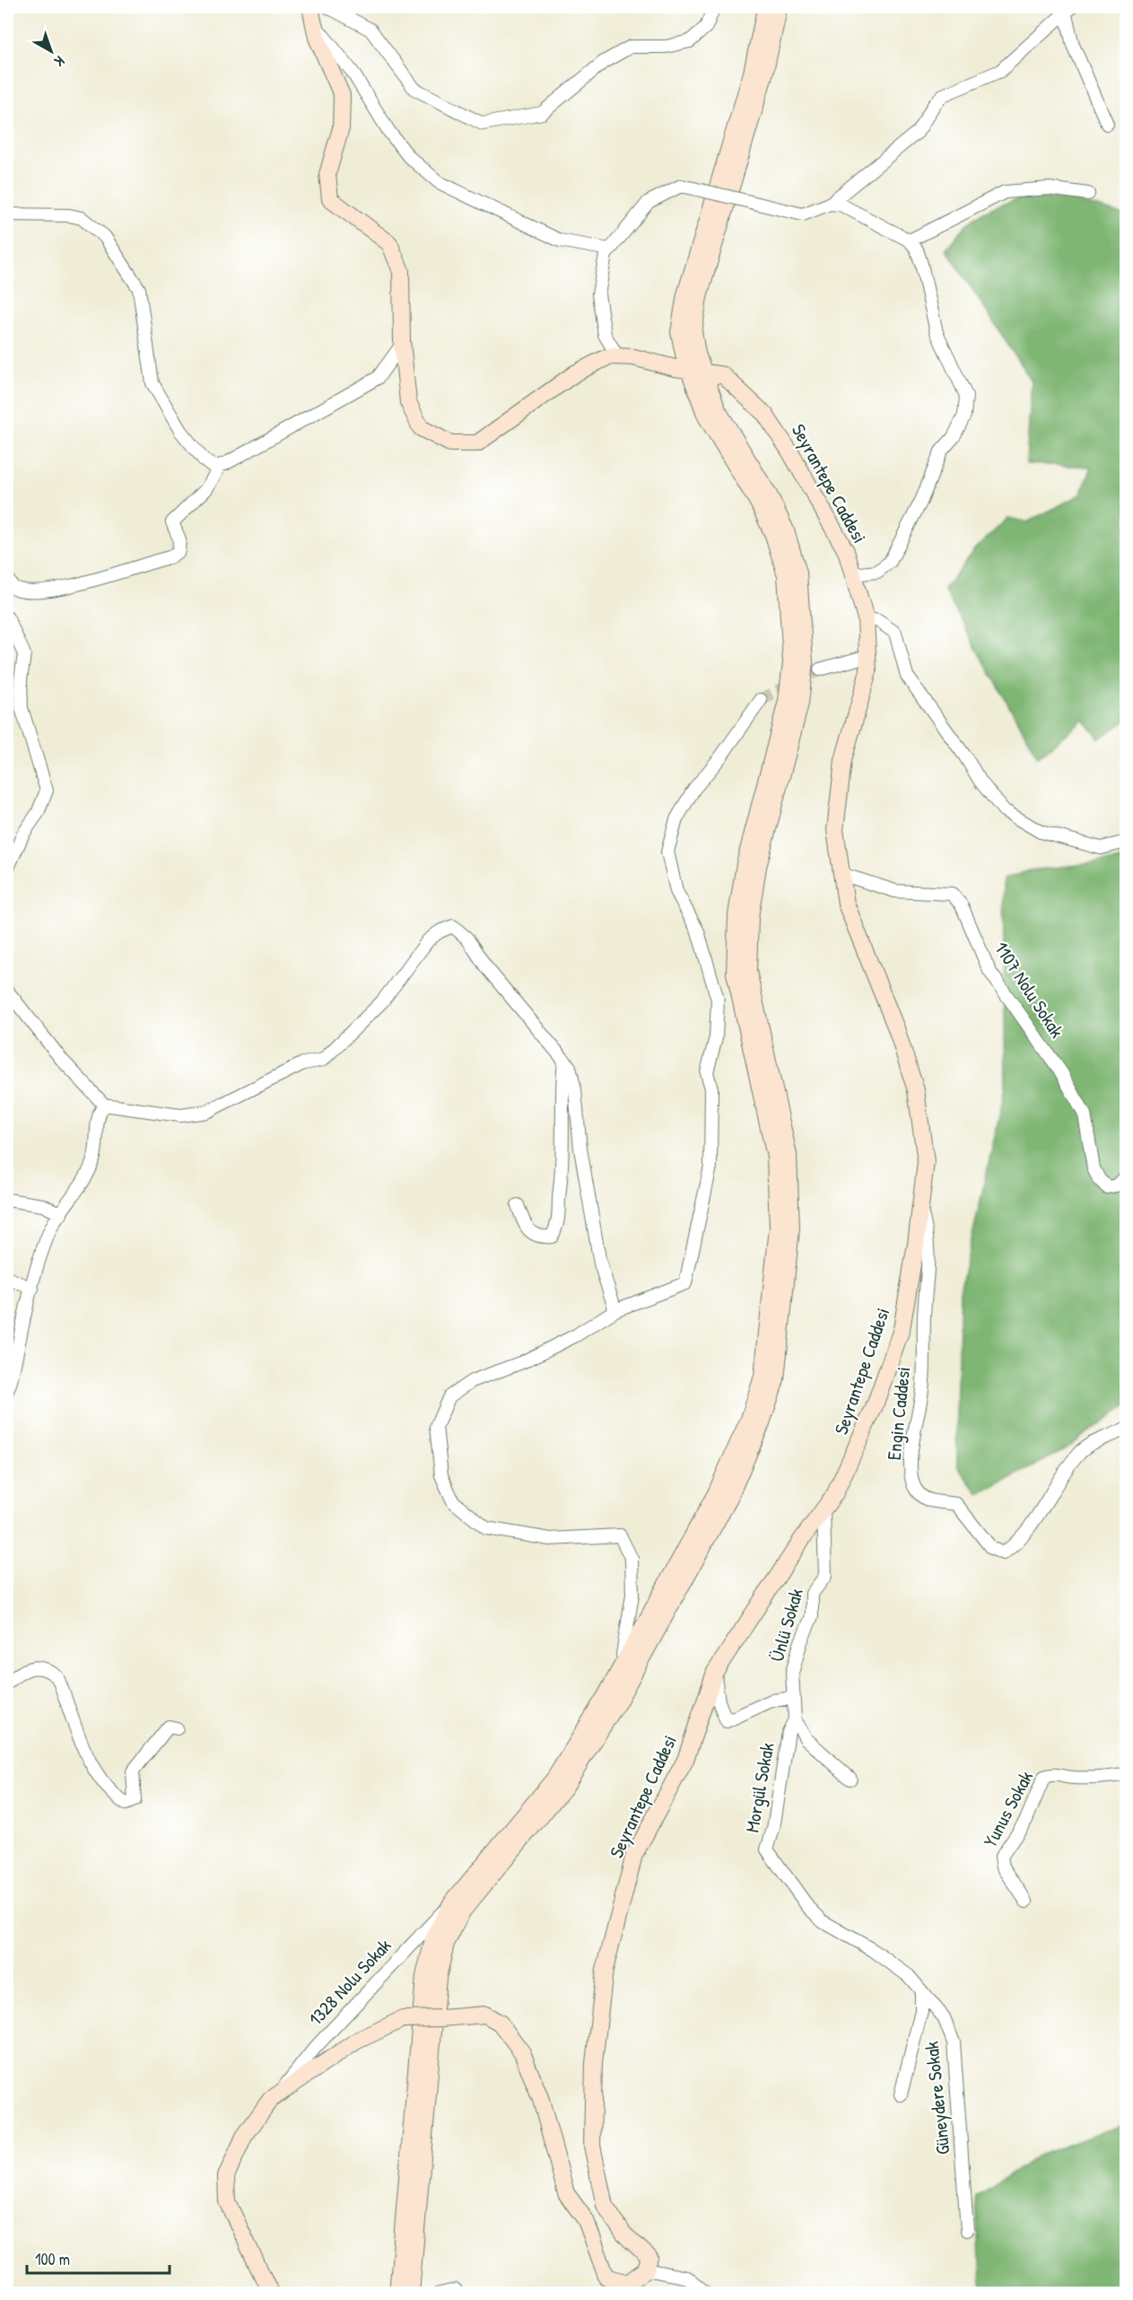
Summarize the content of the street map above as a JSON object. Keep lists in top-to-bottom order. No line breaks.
{"streets":{"main road":["Seyrantepe Caddesi"],"street":["1107 Nolu Sokak","Engin Caddesi","Ünlü Sokak","Morgül Sokak","Yunus Sokak","1328 Nolu Sokak","Güneydere Sokak"]},"crossings":[["Seyrantepe Caddesi","1107 Nolu Sokak"],["Seyrantepe Caddesi","Engin Caddesi"],["Seyrantepe Caddesi","Ünlü Sokak"],["Ünlü Sokak","Morgül Sokak"],["Morgül Sokak","Güneydere Sokak"]],"scale_bar":"100 m","north":"bottom right"}
